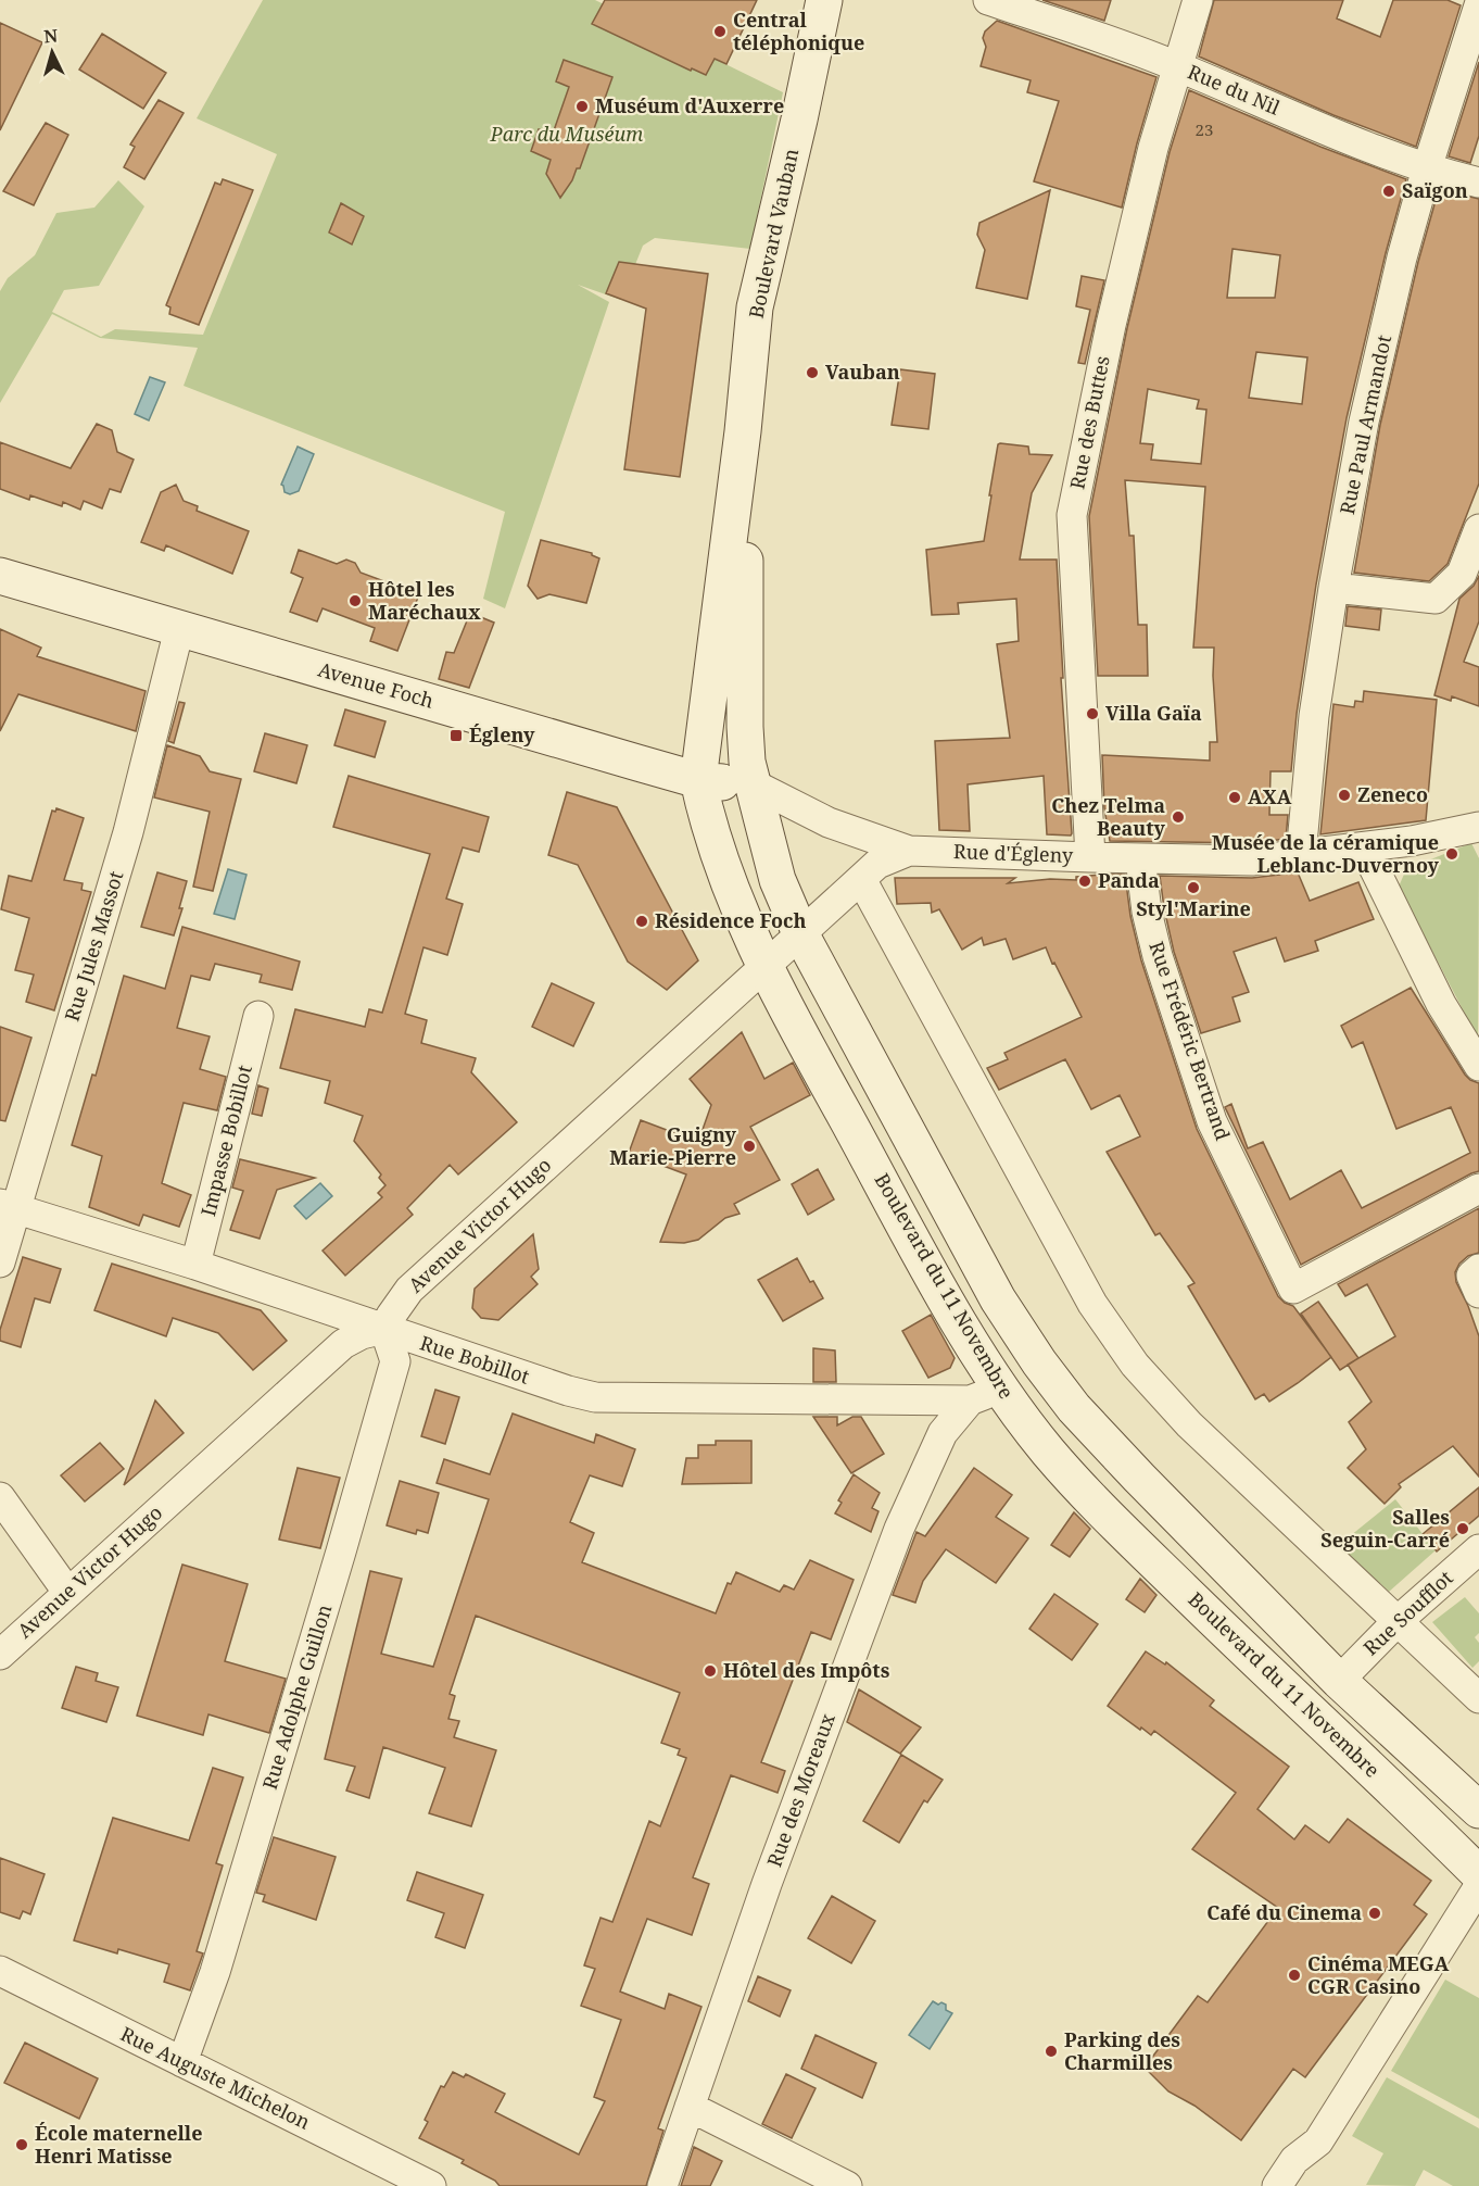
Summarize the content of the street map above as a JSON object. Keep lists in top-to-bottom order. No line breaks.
{"streets":{"main road":["Boulevard Vauban","Avenue Foch","Boulevard du 11 Novembre"],"street":["Rue du Nil","Rue des Buttes","Rue Paul Armandot","Rue d'Égleny","Rue Jules Massot","Rue Frédéric Bertrand","Impasse Bobillot","Avenue Victor Hugo","Rue Bobillot","Rue Soufflot","Rue Adolphe Guillon","Rue des Moreaux","Rue Auguste Michelon"]},"crossings":[["Rue du Nil","Rue des Buttes"],["Rue du Nil","Rue Paul Armandot"],["Boulevard Vauban","Avenue Foch"],["Boulevard Vauban","Boulevard du 11 Novembre"],["Rue des Buttes","Rue d'Égleny"],["Rue Paul Armandot","Rue d'Égleny"],["Avenue Foch","Rue d'Égleny"],["Avenue Foch","Rue Jules Massot"],["Avenue Foch","Boulevard du 11 Novembre"],["Rue d'Égleny","Rue Frédéric Bertrand"],["Rue d'Égleny","Avenue Victor Hugo"],["Rue d'Égleny","Boulevard du 11 Novembre"],["Rue Jules Massot","Rue Bobillot"],["Impasse Bobillot","Rue Bobillot"],["Avenue Victor Hugo","Boulevard du 11 Novembre"],["Avenue Victor Hugo","Rue Bobillot"],["Avenue Victor Hugo","Rue Adolphe Guillon"],["Boulevard du 11 Novembre","Rue Bobillot"],["Boulevard du 11 Novembre","Rue Soufflot"],["Boulevard du 11 Novembre","Rue des Moreaux"],["Rue Bobillot","Rue Adolphe Guillon"],["Rue Bobillot","Rue des Moreaux"],["Rue Adolphe Guillon","Rue Auguste Michelon"]],"parks":["Parc du Muséum"],"places":{"other":["Central téléphonique","Muséum d'Auxerre","Saïgon","Vauban","Hôtel les Maréchaux","Villa Gaïa","Zeneco","AXA","Chez Telma Beauty","Musée de la céramique Leblanc-Duvernoy","Panda","Styl'Marine","Résidence Foch","Guigny Marie-Pierre","Salles Seguin-Carré","Hôtel des Impôts","Café du Cinema","Cinéma MEGA CGR Casino","Parking des Charmilles","École maternelle Henri Matisse"],"transit":["Égleny"]},"house_numbers":["23"],"north":"top"}
